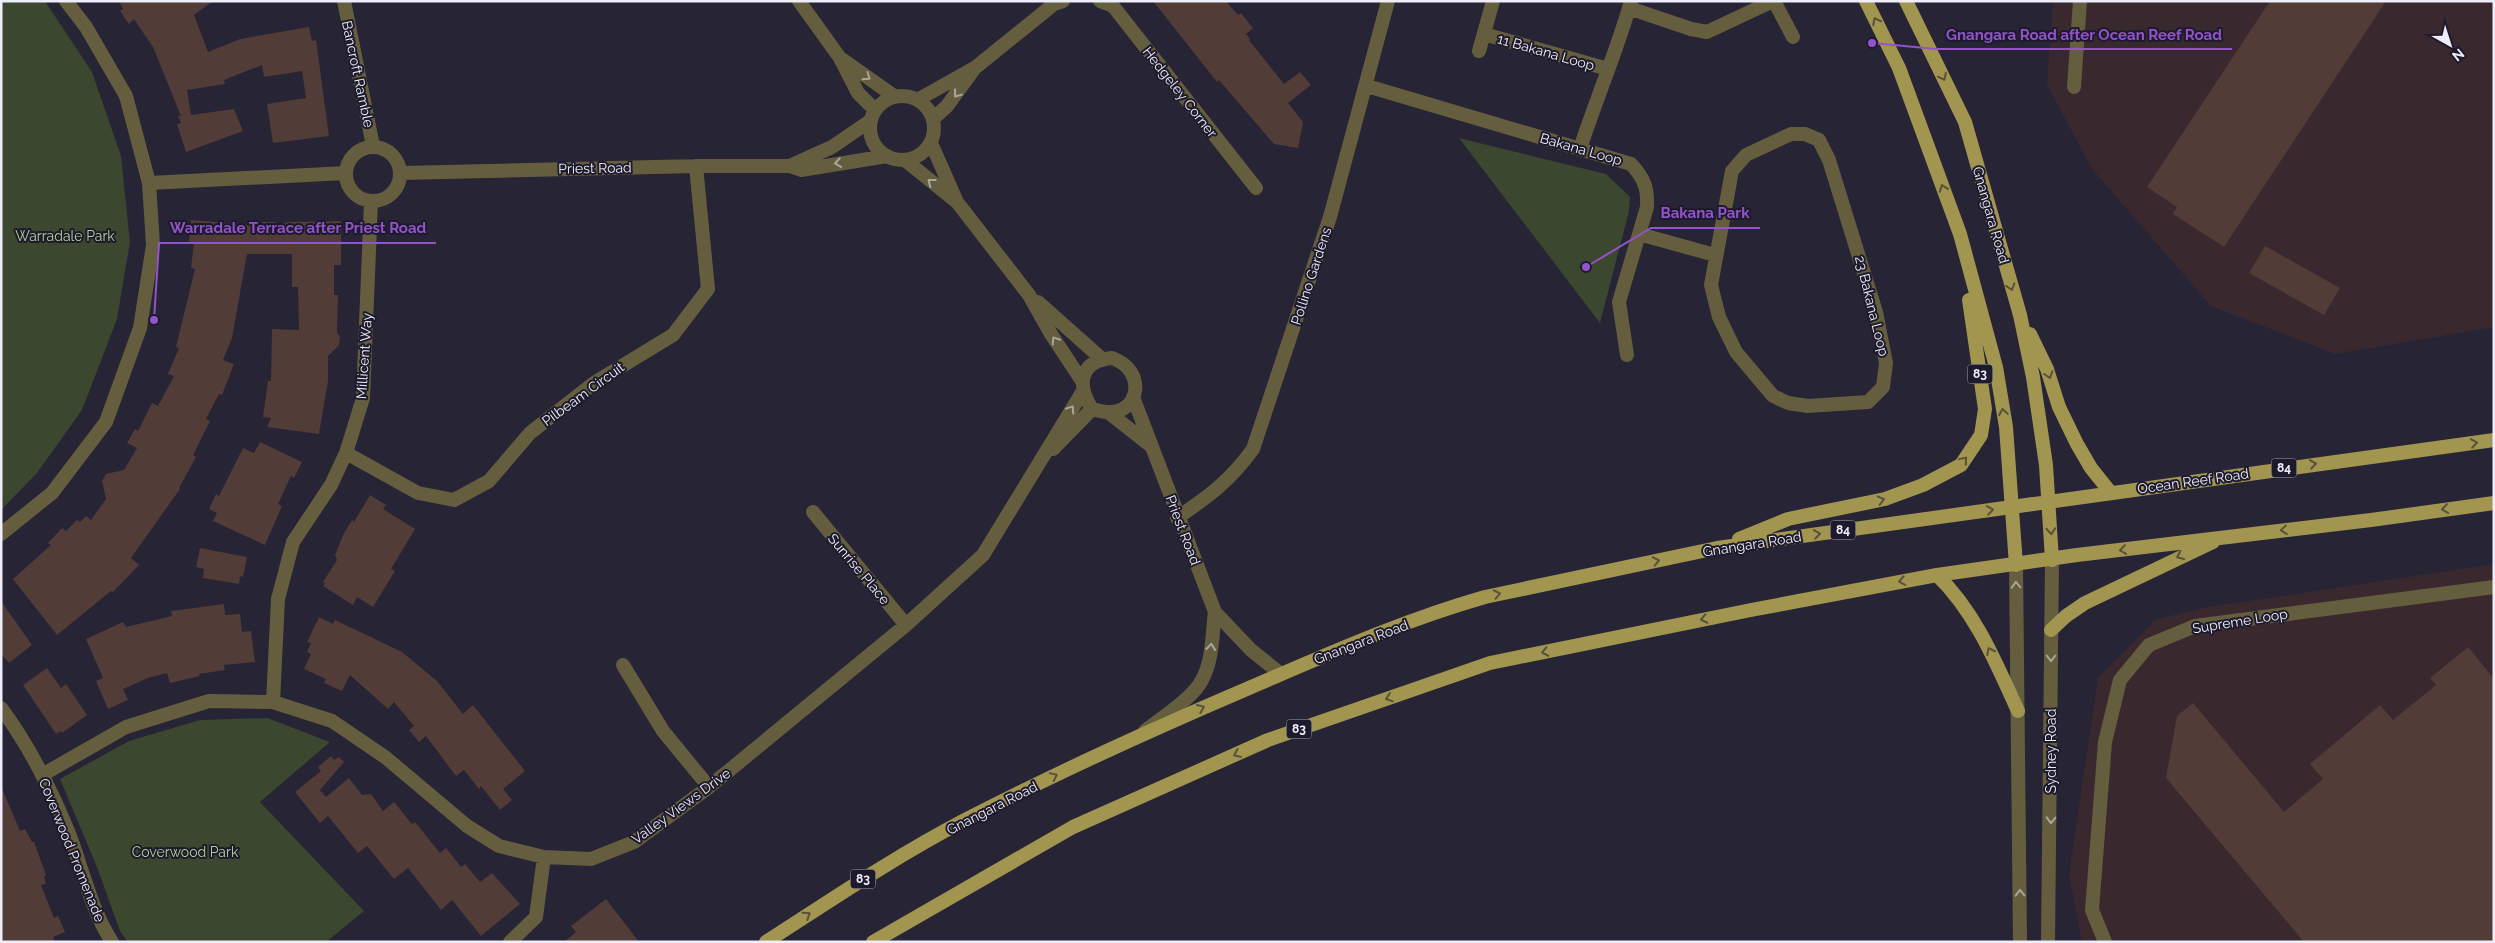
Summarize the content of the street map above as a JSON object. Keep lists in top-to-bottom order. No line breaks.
{"streets":{"main road":["Gnangara Road","83","84","Ocean Reef Road"],"street":["11 Bakana Loop","Bancroft Ramble","Hedgeley Corner","Bakana Loop","Priest Road","Pollino Gardens","23 Bakana Loop","Millicent Way","Pilbeam Circuit","Sunrise Place","Supreme Loop","Sydney Road","Valley Views Drive","Coverwood Promenade"]},"crossings":[["11 Bakana Loop","Bakana Loop"],["Bancroft Ramble","Priest Road"],["Bancroft Ramble","Millicent Way"],["Bakana Loop","Pollino Gardens"],["Priest Road","Gnangara Road"],["Priest Road","Pollino Gardens"],["Priest Road","Millicent Way"],["Priest Road","Pilbeam Circuit"],["Priest Road","Valley Views Drive"],["Gnangara Road","83"],["Gnangara Road","Ocean Reef Road"],["Gnangara Road","Sydney Road"],["Millicent Way","Pilbeam Circuit"],["Millicent Way","Valley Views Drive"],["83","Ocean Reef Road"],["83","Sydney Road"],["Sunrise Place","Valley Views Drive"],["Valley Views Drive","Coverwood Promenade"]],"parks":["Warradale Park","Coverwood Park"],"places":["Gnangara Road after Ocean Reef Road","Bakana Park","Warradale Terrace after Priest Road"],"north":"bottom right"}
